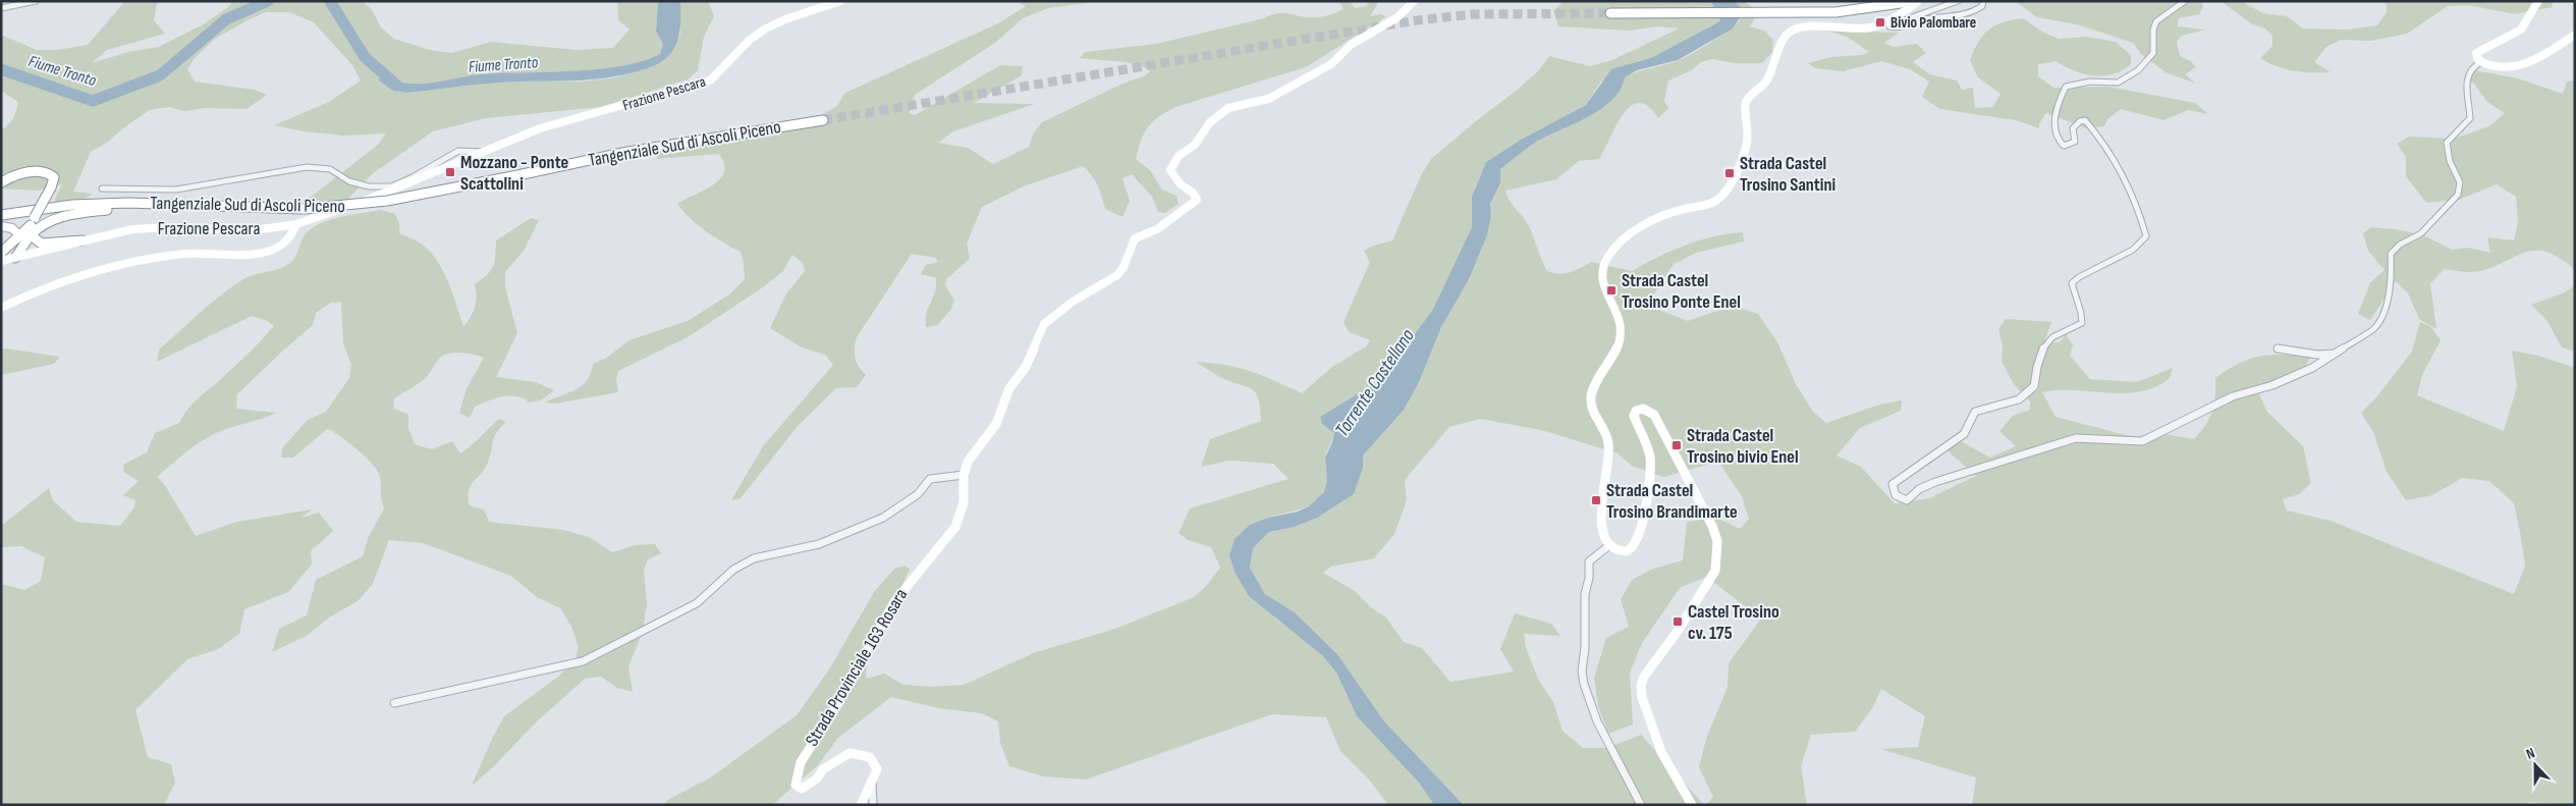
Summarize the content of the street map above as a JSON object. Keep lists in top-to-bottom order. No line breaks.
{"streets":{"highway":["Tangenziale Sud di Ascoli Piceno"],"street":["Frazione Pescara","Strada Provinciale 163 Rosara"]},"water":["Fiume Tronto","Torrente Castellano"],"places":{"transit":["Bivio Palombare","Mozzano - Ponte Scattolini","Strada Castel Trosino Santini","Strada Castel Trosino Ponte Enel","Strada Castel Trosino bivio Enel","Strada Castel Trosino Brandimarte","Castel Trosino cv. 175"]},"north":"top"}
